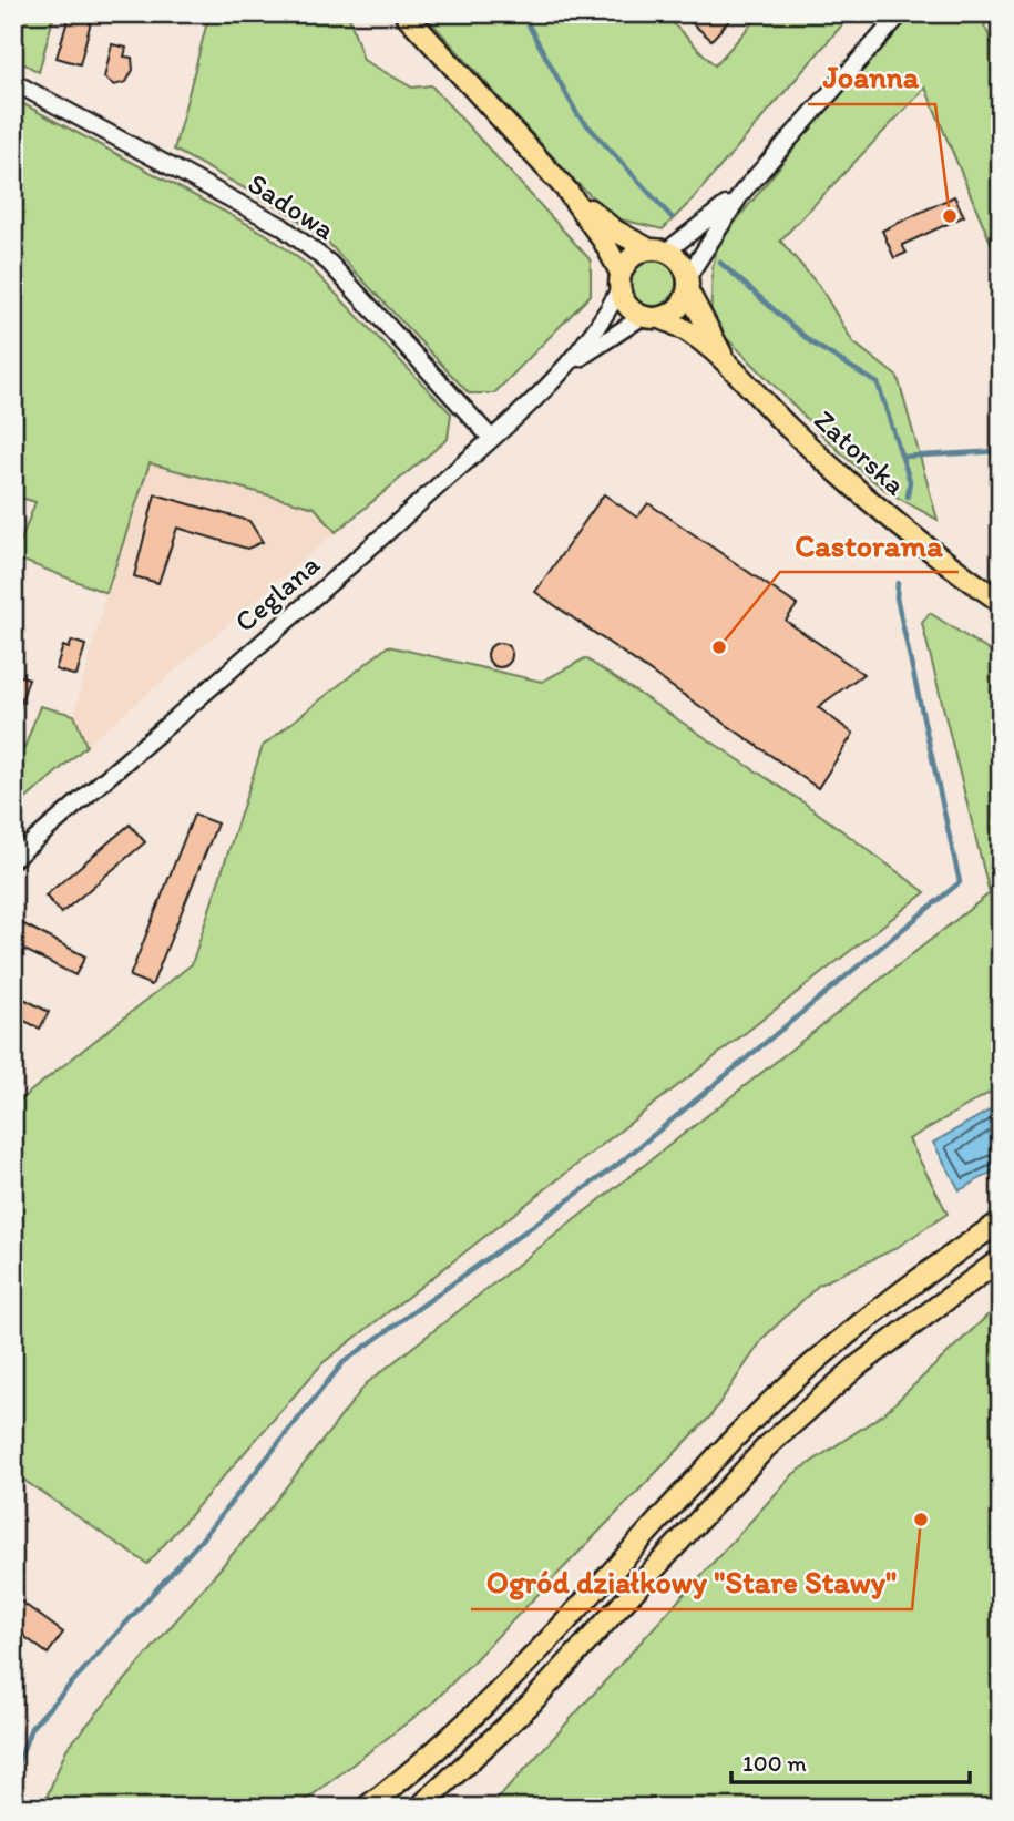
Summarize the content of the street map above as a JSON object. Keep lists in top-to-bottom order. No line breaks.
{"streets":{"main road":["Zatorska"],"street":["Sadowa","Ceglana"]},"crossings":[["Sadowa","Ceglana"],["Zatorska","Ceglana"]],"places":["Joanna","Castorama","Ogród działkowy \"Stare Stawy\""],"scale_bar":"100 m"}
